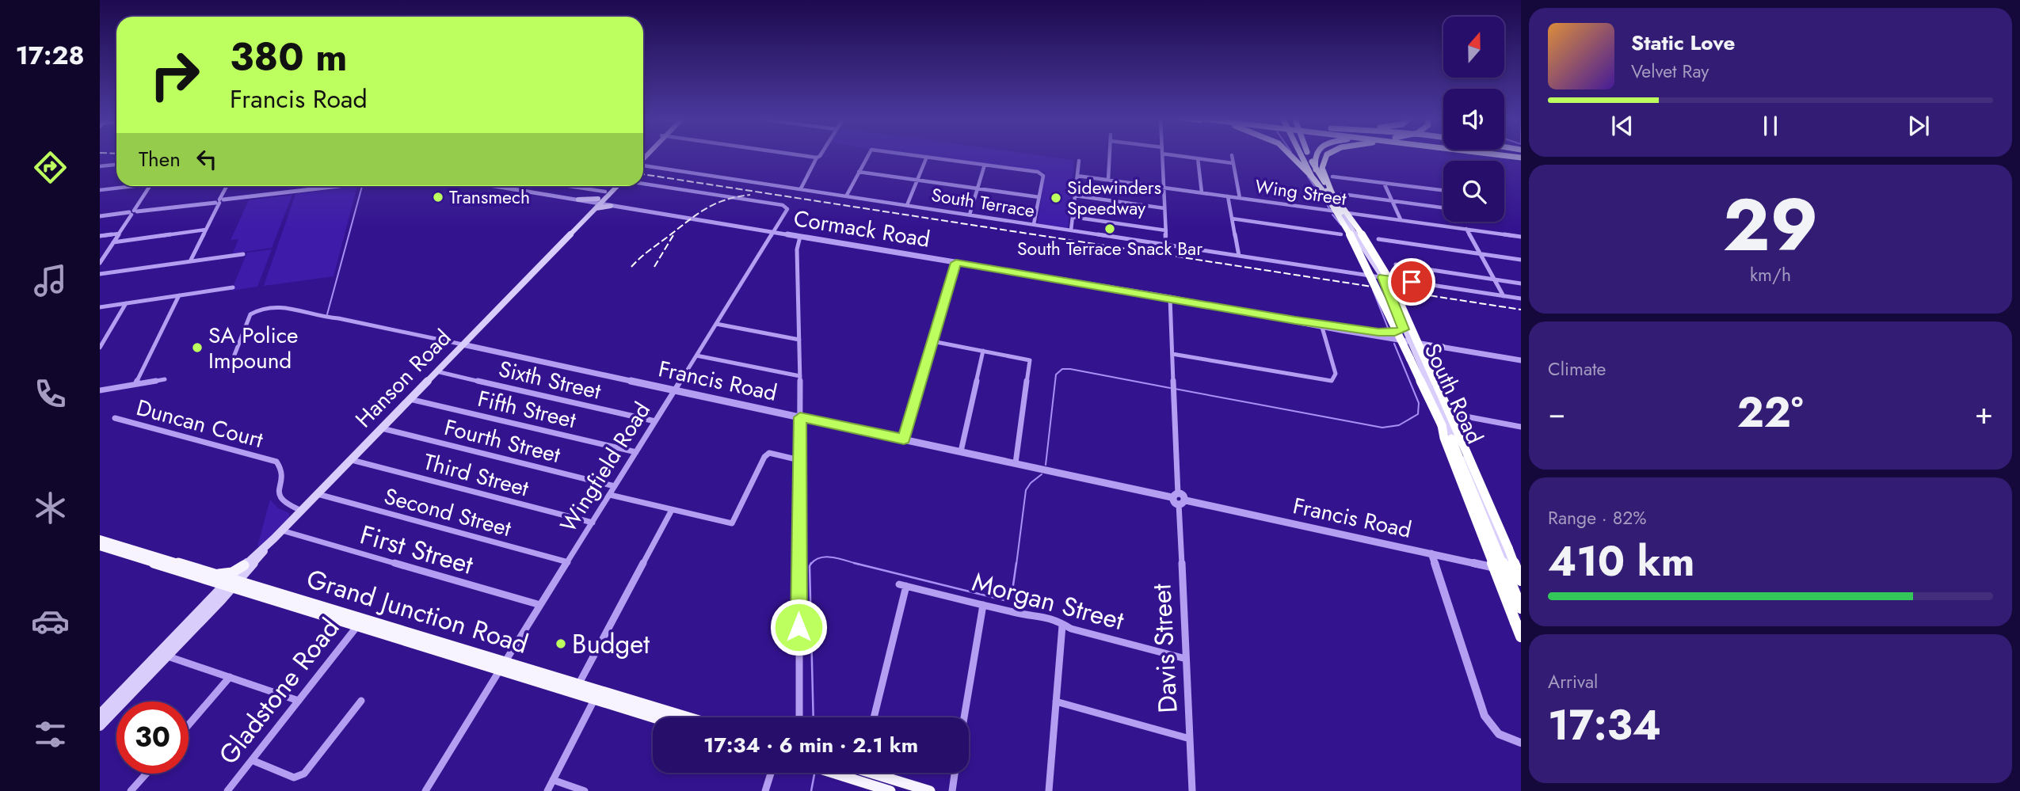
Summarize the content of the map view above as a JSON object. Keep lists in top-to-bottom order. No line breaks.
{"streets":{"highway":["Grand Junction Road"],"main road":["Hanson Road","South Road"],"street":["Wing Street","South Terrace","Cormack Road","Sixth Street","Francis Road","Fifth Street","Duncan Court","Fourth Street","Wingfield Road","Third Street","Second Street","First Street","Morgan Street","Davis Street","Gladstone Road"]},"crossings":[["Wing Street","South Road"],["South Terrace","South Road"],["Cormack Road","South Road"],["Cormack Road","Wingfield Road"],["Hanson Road","Sixth Street"],["Hanson Road","Francis Road"],["Hanson Road","Fifth Street"],["Hanson Road","Duncan Court"],["Hanson Road","Fourth Street"],["Hanson Road","Third Street"],["Hanson Road","Second Street"],["Hanson Road","First Street"],["Hanson Road","Grand Junction Road"],["Sixth Street","Wingfield Road"],["Francis Road","South Road"],["Francis Road","Wingfield Road"],["Francis Road","Davis Street"],["Fifth Street","Wingfield Road"],["Fourth Street","Wingfield Road"],["Wingfield Road","Third Street"],["Wingfield Road","Second Street"],["Wingfield Road","First Street"],["Wingfield Road","Grand Junction Road"],["Morgan Street","Davis Street"],["Grand Junction Road","Gladstone Road"]],"places":["Transmech","Sidewinders Speedway","South Terrace Snack Bar","SA Police Impound","Budget"],"north":"top","page":{"tabs":"17:28","turn":["380 m","Francis Road"],"song":["Static Love","Velvet Ray"],"then":"Then","tile":[["29","km/h"],"Climate",["Range · 82%","410 km"],["Arrival","17:34"]],"heat":["−","22°","+"],"limit":"30","trip":"17:34 · 6 min · 2.1 km"}}
